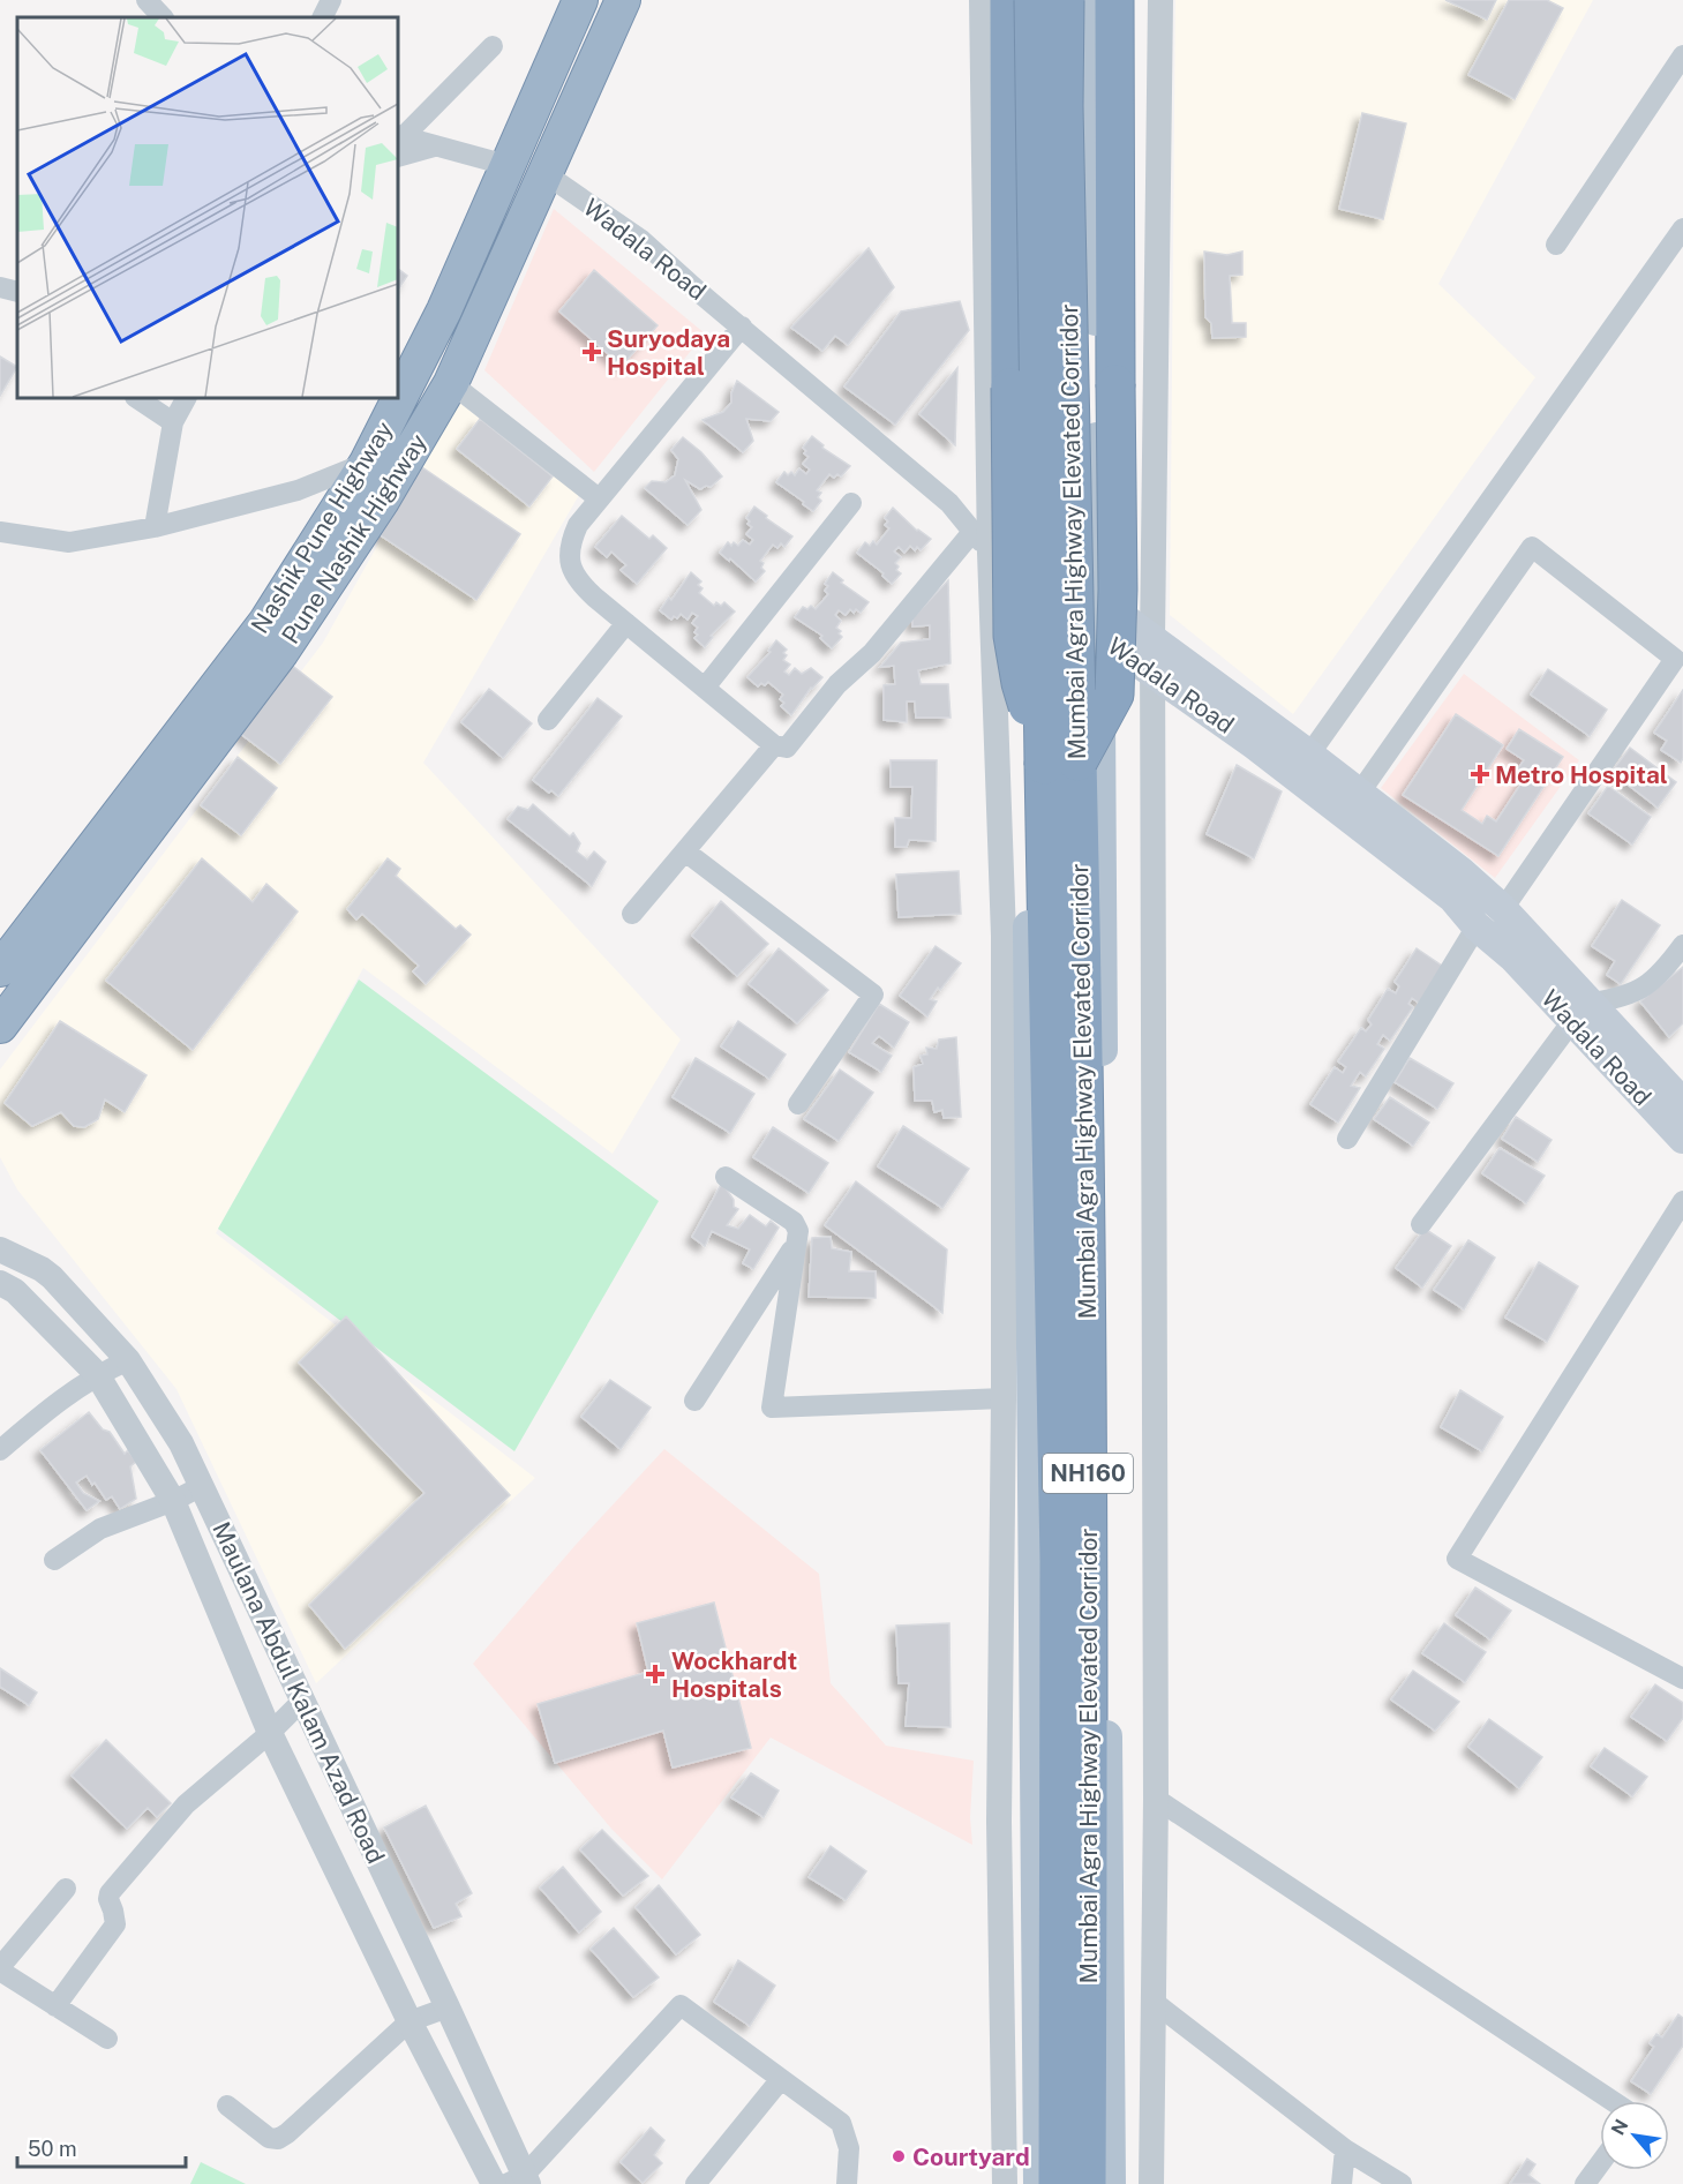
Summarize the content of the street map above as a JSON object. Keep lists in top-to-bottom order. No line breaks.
{"streets":{"highway":["Nashik Pune Highway","Mumbai Agra Highway Elevated Corridor","Pune Nashik Highway","NH160"],"main road":["Wadala Road"],"street":["Maulana Abdul Kalam Azad Road"]},"crossings":[["Wadala Road","Pune Nashik Highway"]],"places":{"health":["Suryodaya Hospital","Metro Hospital","Wockhardt Hospitals"],"other":["Courtyard"]},"scale_bar":"50 m","north":"top left"}
